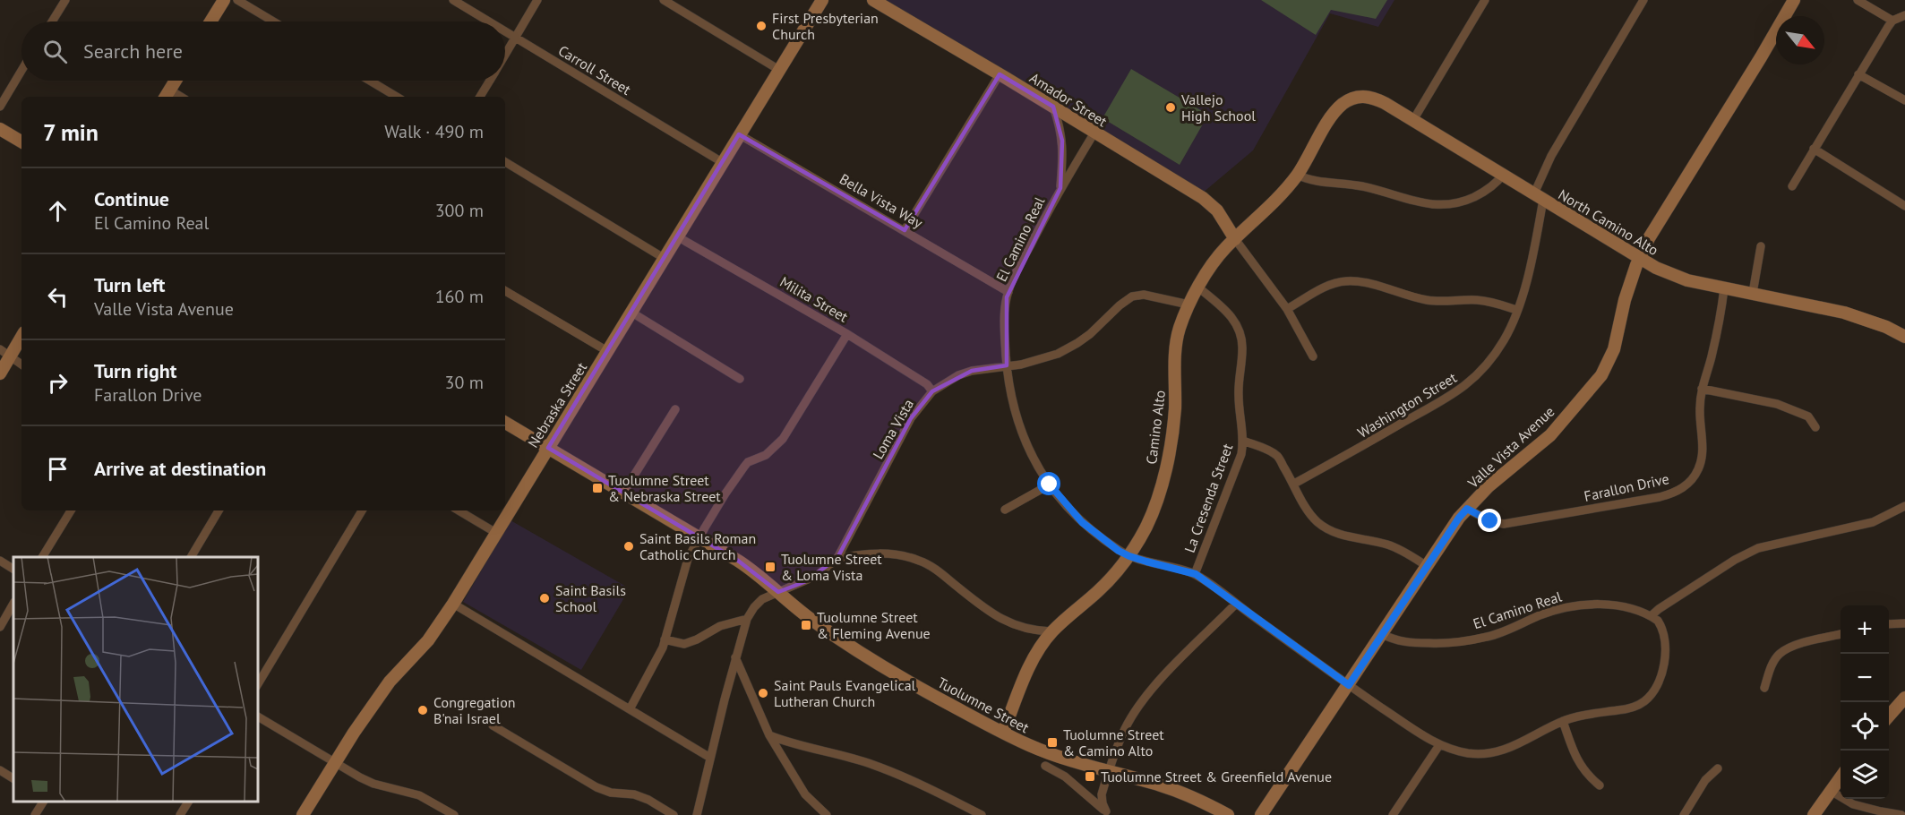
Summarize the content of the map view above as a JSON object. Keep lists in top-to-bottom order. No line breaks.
{"streets":{"street":["Carroll Street","Amador Street","Bella Vista Way","North Camino Alto","El Camino Real","Milita Street","Nebraska Street","Washington Street","Camino Alto","Loma Vista","Valle Vista Avenue","Farallon Drive","La Cresenda Street","Tuolumne Street"]},"crossings":[["Carroll Street","Nebraska Street"],["Amador Street","El Camino Real"],["Amador Street","Camino Alto"],["Bella Vista Way","El Camino Real"],["Bella Vista Way","Nebraska Street"],["North Camino Alto","Washington Street"],["North Camino Alto","Camino Alto"],["North Camino Alto","Valle Vista Avenue"],["North Camino Alto","Farallon Drive"],["El Camino Real","Camino Alto"],["El Camino Real","Loma Vista"],["El Camino Real","Valle Vista Avenue"],["El Camino Real","La Cresenda Street"],["Milita Street","Nebraska Street"],["Milita Street","Loma Vista"],["Nebraska Street","Tuolumne Street"],["Camino Alto","Loma Vista"],["Camino Alto","La Cresenda Street"],["Camino Alto","Tuolumne Street"],["Loma Vista","Tuolumne Street"],["Valle Vista Avenue","Farallon Drive"]],"places":{"other":["First Presbyterian Church","Vallejo High School","Saint Basils Roman Catholic Church","Saint Basils School","Saint Pauls Evangelical Lutheran Church","Congregation B'nai Israel"],"transit":["Tuolumne Street & Nebraska Street","Tuolumne Street & Loma Vista","Tuolumne Street & Fleming Avenue","Tuolumne Street & Camino Alto","Tuolumne Street & Greenfield Avenue"]},"north":"bottom right","page":{"search":"Search here","heading":["7 min","Walk · 490 m"],"list":[["Continue","El Camino Real","300 m"],["Turn left","Valle Vista Avenue","160 m"],["Turn right","Farallon Drive","30 m"],"Arrive at destination"],"map_buttons":["+","−"]}}
